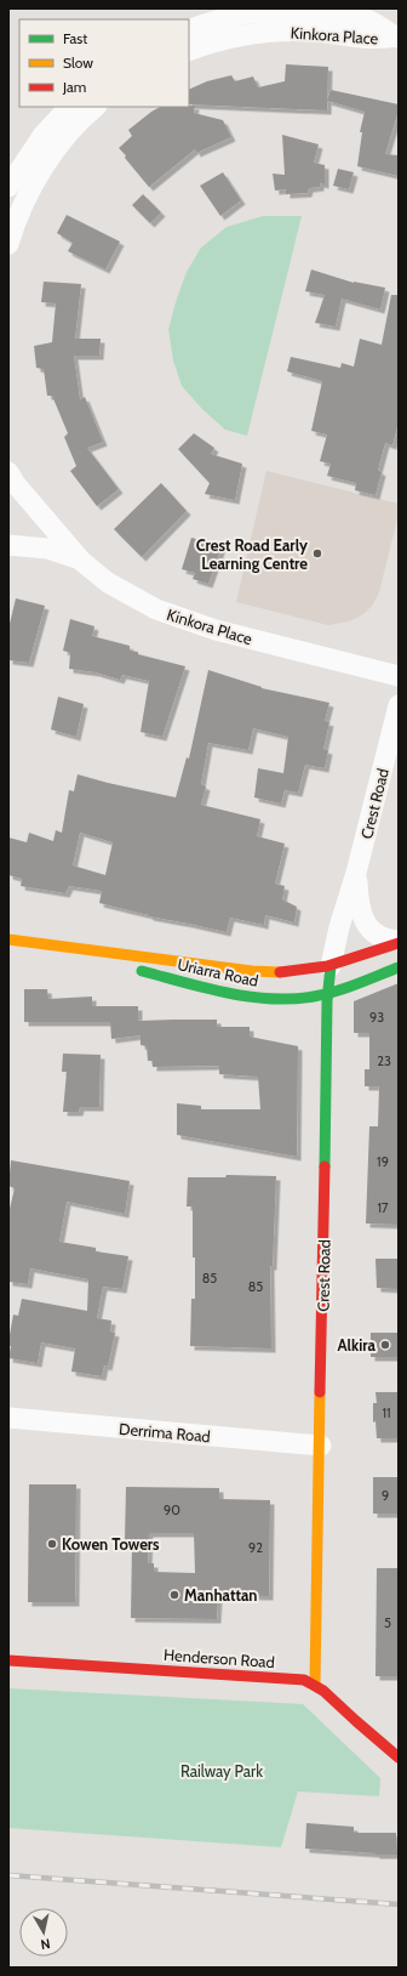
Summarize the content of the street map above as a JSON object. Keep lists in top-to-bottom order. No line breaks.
{"streets":{"street":["Kinkora Place","Crest Road","Uriarra Road","Derrima Road","Henderson Road"]},"crossings":[["Crest Road","Uriarra Road"],["Crest Road","Derrima Road"],["Crest Road","Henderson Road"]],"parks":["Railway Park"],"places":["Crest Road Early Learning Centre","Alkira","Kowen Towers","Manhattan"],"house_numbers":["93","23","19","17","85","85","11","9","90","92","5"],"legend":["Fast","Slow","Jam"],"north":"bottom"}
